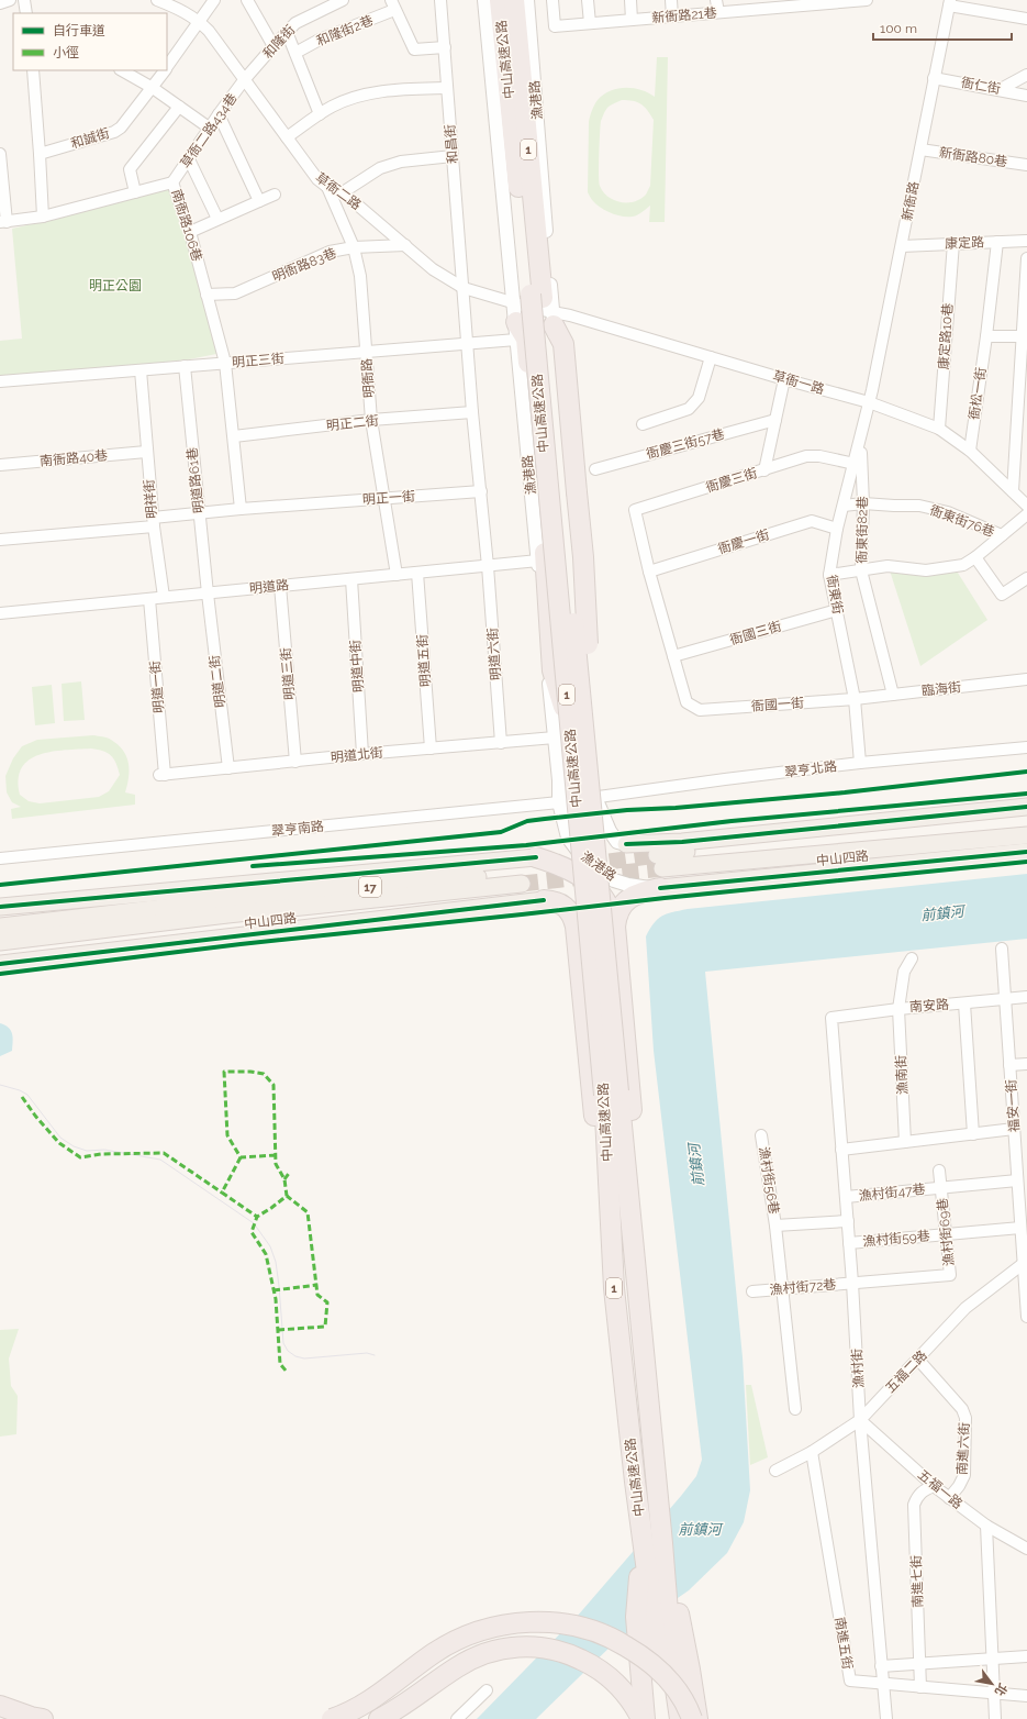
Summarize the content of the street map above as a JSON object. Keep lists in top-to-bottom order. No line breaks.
{"streets":{"highway":["中山高速公路","1"],"main road":["中山四路","17"],"street":["新衙路21巷","和隆街2巷","和隆街","衙仁街","漁港路","草衙二路434巷","和誠街","和昌街","新衙路80巷","草衙二路","新衙路","南衙路106巷","康定路","明衙路83巷","康定路10巷","明正三街","明衙路","草衙一路","衙松一街","明正二街","衙慶三街57巷","南衙路40巷","明道路61巷","衙慶三街","明正一街","明祥街","衙東街76巷","衙東街82巷","衙慶一街","明道路","衙東街","衙國三街","明道六街","明道五街","明道中街","明道三街","明道二街","明道一街","臨海街","衙國一街","明道北街","翠亨北路","翠亨南路","南安路","漁南街","福安一街","漁村街56巷","漁村街47巷","漁村街69巷","漁村街59巷","漁村街72巷","漁村街","五福二路","南進六街","五福一路","南進七街","南進五街"]},"crossings":[["和隆街","草衙二路434巷"],["和隆街","草衙二路"],["中山高速公路","漁港路"],["中山高速公路","明道北街"],["衙仁街","新衙路"],["漁港路","草衙二路"],["漁港路","明正三街"],["漁港路","草衙一路"],["漁港路","明道路"],["漁港路","明道北街"],["漁港路","翠亨北路"],["漁港路","翠亨南路"],["漁港路","中山四路"],["草衙二路434巷","草衙二路"],["草衙二路434巷","南衙路106巷"],["和誠街","草衙二路"],["和昌街","草衙二路"],["新衙路80巷","新衙路"],["草衙二路","明衙路83巷"],["草衙二路","明衙路"],["草衙二路","草衙一路"],["新衙路","康定路"],["新衙路","草衙一路"],["新衙路","衙東街"],["南衙路106巷","明衙路83巷"],["南衙路106巷","明正三街"],["康定路","康定路10巷"],["康定路","衙松一街"],["明衙路83巷","明衙路"],["康定路10巷","草衙一路"],["明正三街","明衙路"],["明正三街","明道路61巷"],["明正三街","明祥街"],["明衙路","明正二街"],["明衙路","明正一街"],["明衙路","明道路"],["草衙一路","衙松一街"],["草衙一路","衙慶三街"],["草衙一路","衙東街"],["衙慶三街57巷","衙慶三街"],["南衙路40巷","明祥街"],["明道路61巷","明正一街"],["明道路61巷","明道路"],["明道路61巷","明道二街"],["衙慶三街","衙慶一街"],["明正一街","明祥街"],["明正一街","明道六街"],["衙東街76巷","衙東街82巷"],["衙東街76巷","衙東街"],["衙東街82巷","衙東街"],["衙東街82巷","臨海街"],["衙慶一街","衙東街"],["明道路","明道六街"],["明道路","明道五街"],["明道路","明道中街"],["明道路","明道三街"],["明道路","明道二街"],["明道路","明道一街"],["衙東街","衙國三街"],["衙東街","臨海街"],["衙東街","衙國一街"],["衙東街","翠亨北路"],["衙國三街","衙國一街"],["明道六街","明道北街"],["明道五街","明道北街"],["明道中街","明道北街"],["明道三街","明道北街"],["明道二街","明道北街"],["明道一街","明道北街"],["臨海街","衙國一街"],["翠亨北路","翠亨南路"],["南安路","漁南街"],["南安路","福安一街"],["南安路","漁村街"],["福安一街","漁村街47巷"],["福安一街","漁村街59巷"],["福安一街","五福二路"],["漁村街56巷","漁村街72巷"],["漁村街56巷","漁村街"],["漁村街47巷","漁村街69巷"],["漁村街47巷","漁村街"],["漁村街69巷","漁村街59巷"],["漁村街69巷","漁村街72巷"],["漁村街69巷","漁村街"],["漁村街59巷","漁村街"],["漁村街72巷","漁村街"],["漁村街","五福二路"],["漁村街","五福一路"],["漁村街","南進五街"],["五福二路","南進六街"],["五福二路","五福一路"],["五福二路","南進五街"],["南進六街","五福一路"],["五福一路","南進七街"],["南進七街","南進五街"]],"water":["前鎮河"],"parks":["明正公園"],"legend":["自行車道","小徑"],"scale_bar":"100 m","north":"bottom right"}
